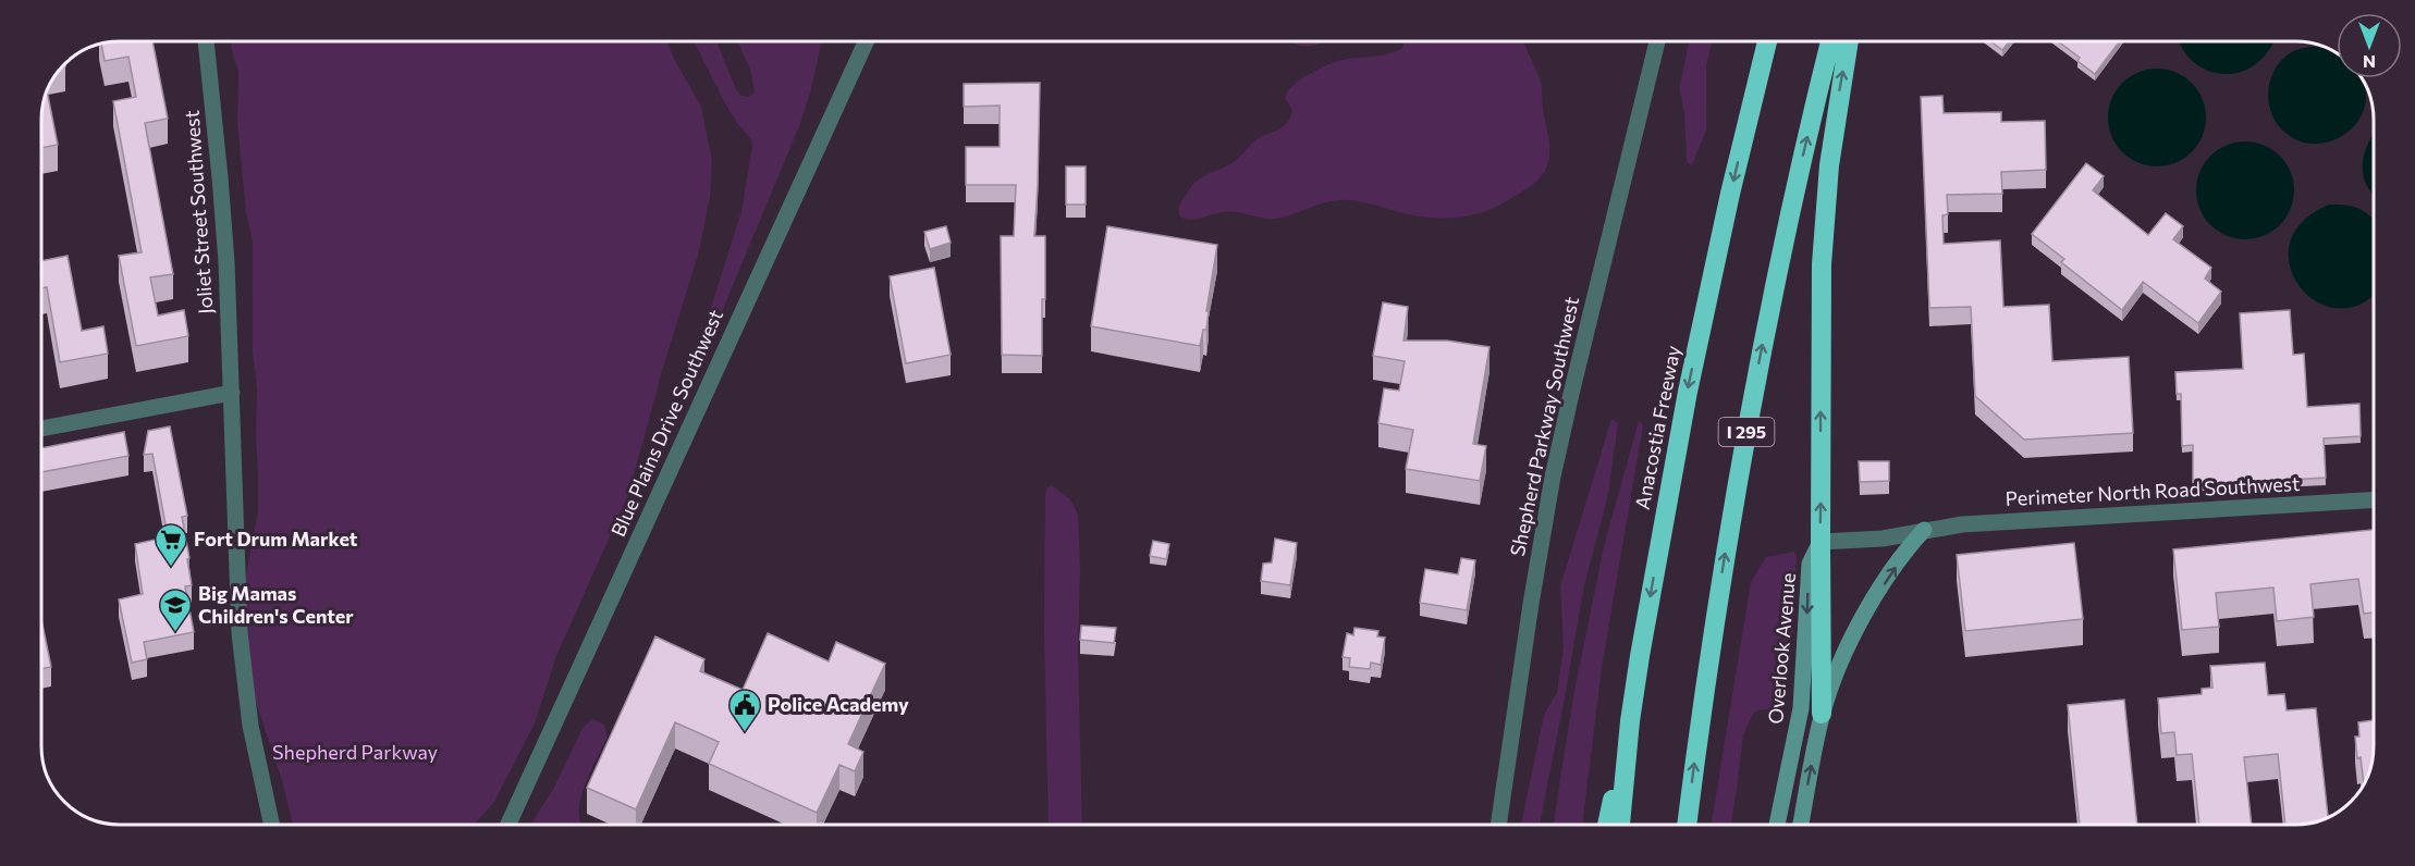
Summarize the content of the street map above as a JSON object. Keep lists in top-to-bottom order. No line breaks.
{"streets":{"highway":["Anacostia Freeway","I 295"],"street":["Joliet Street Southwest","Blue Plains Drive Southwest","Shepherd Parkway Southwest","Perimeter North Road Southwest","Overlook Avenue"]},"crossings":[["Perimeter North Road Southwest","Overlook Avenue"]],"parks":["Shepherd Parkway"],"places":{"supermarket":["Fort Drum Market"],"school or university":["Big Mamas Children's Center"],"public building":["Police Academy"]},"north":"bottom"}
